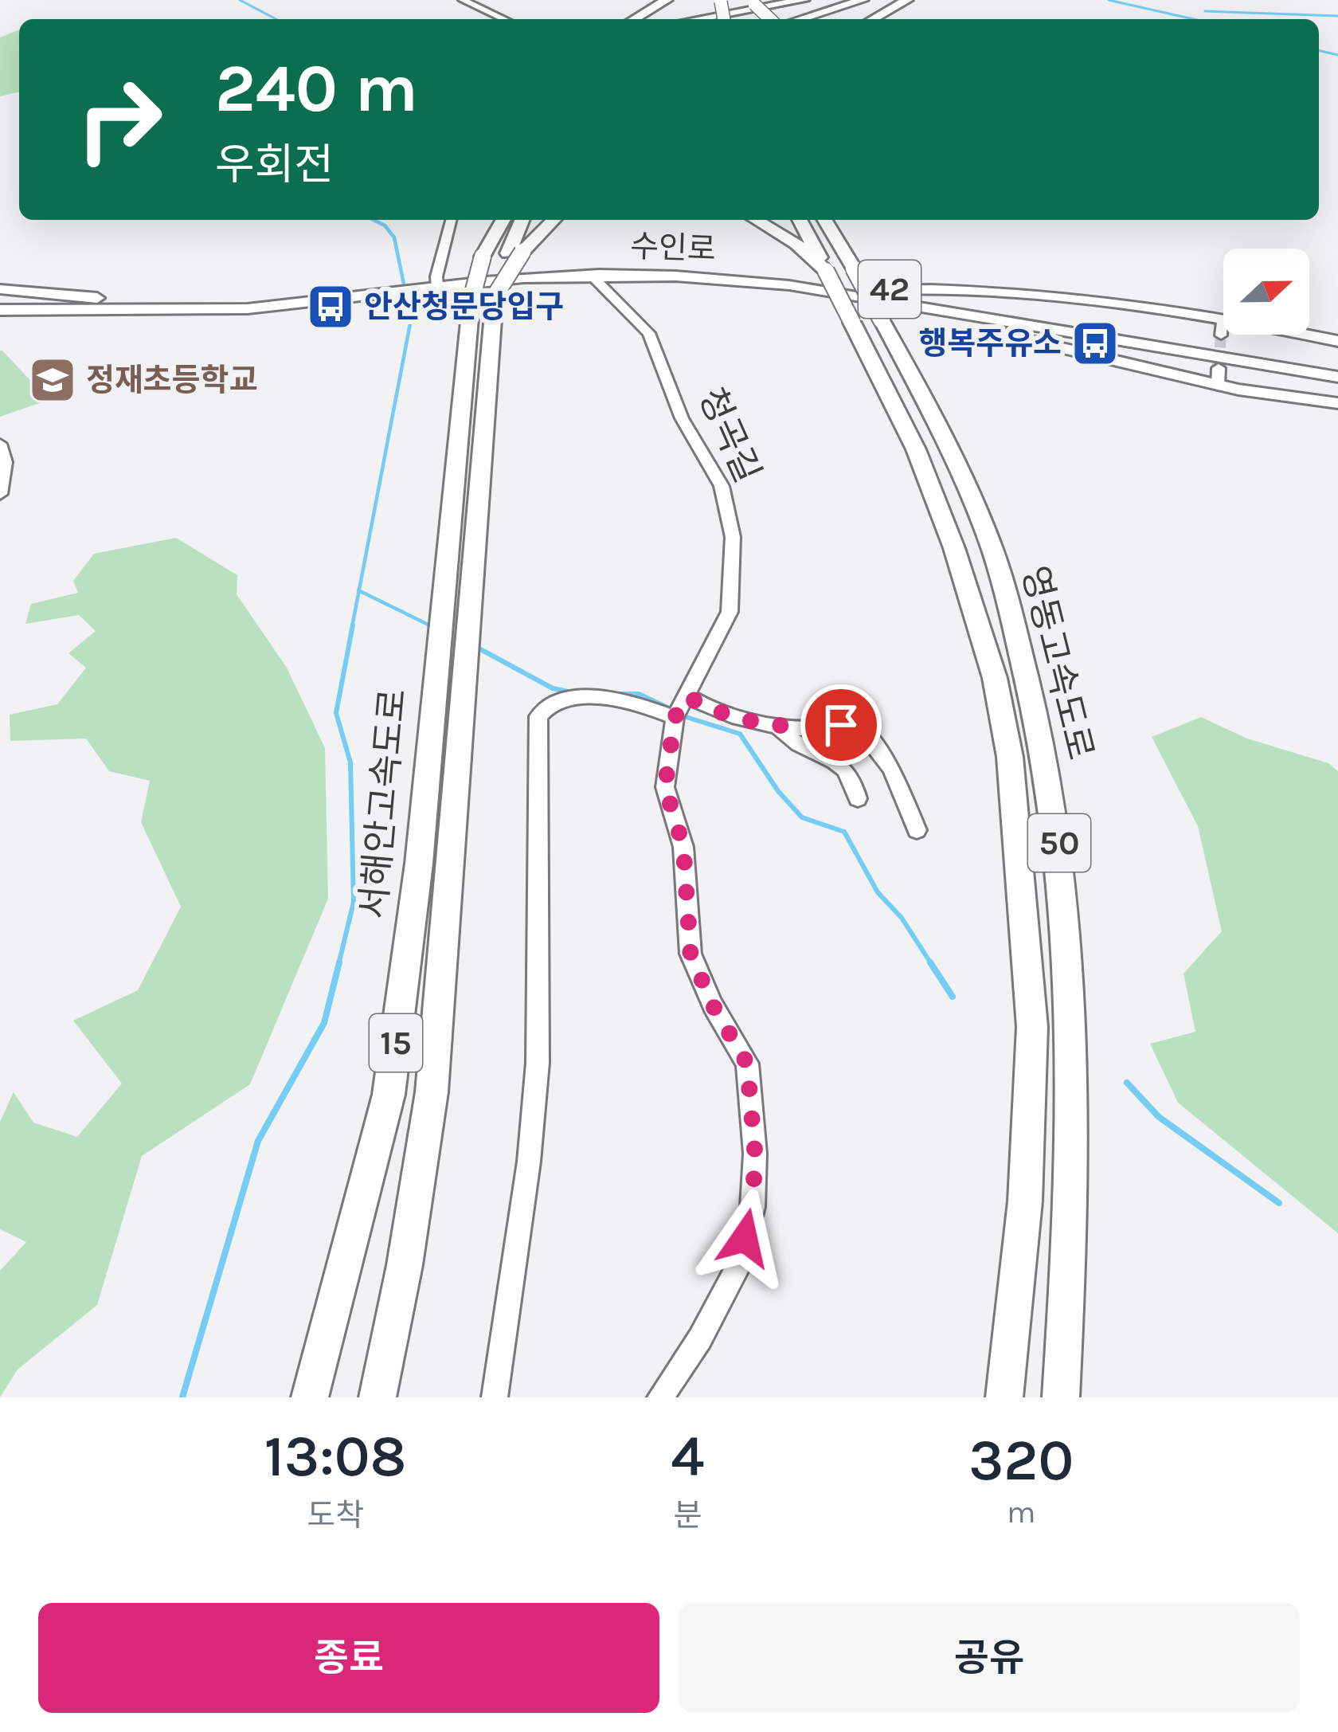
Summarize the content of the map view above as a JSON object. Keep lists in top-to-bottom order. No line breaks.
{"streets":{"highway":["영동고속도로","서해안고속도로","50","15"],"main road":["수인로","42"],"street":["청곡길"]},"crossings":[["수인로","청곡길"],["수인로","영동고속도로"]],"places":{"bus stop":["안산청문당입구","행복주유소"],"school or university":["정재초등학교"]},"north":"right","page":{"turn":["240 m","우회전"],"eta":["13:08","도착","4","분","320","m"],"buttons":["종료","공유"]}}
